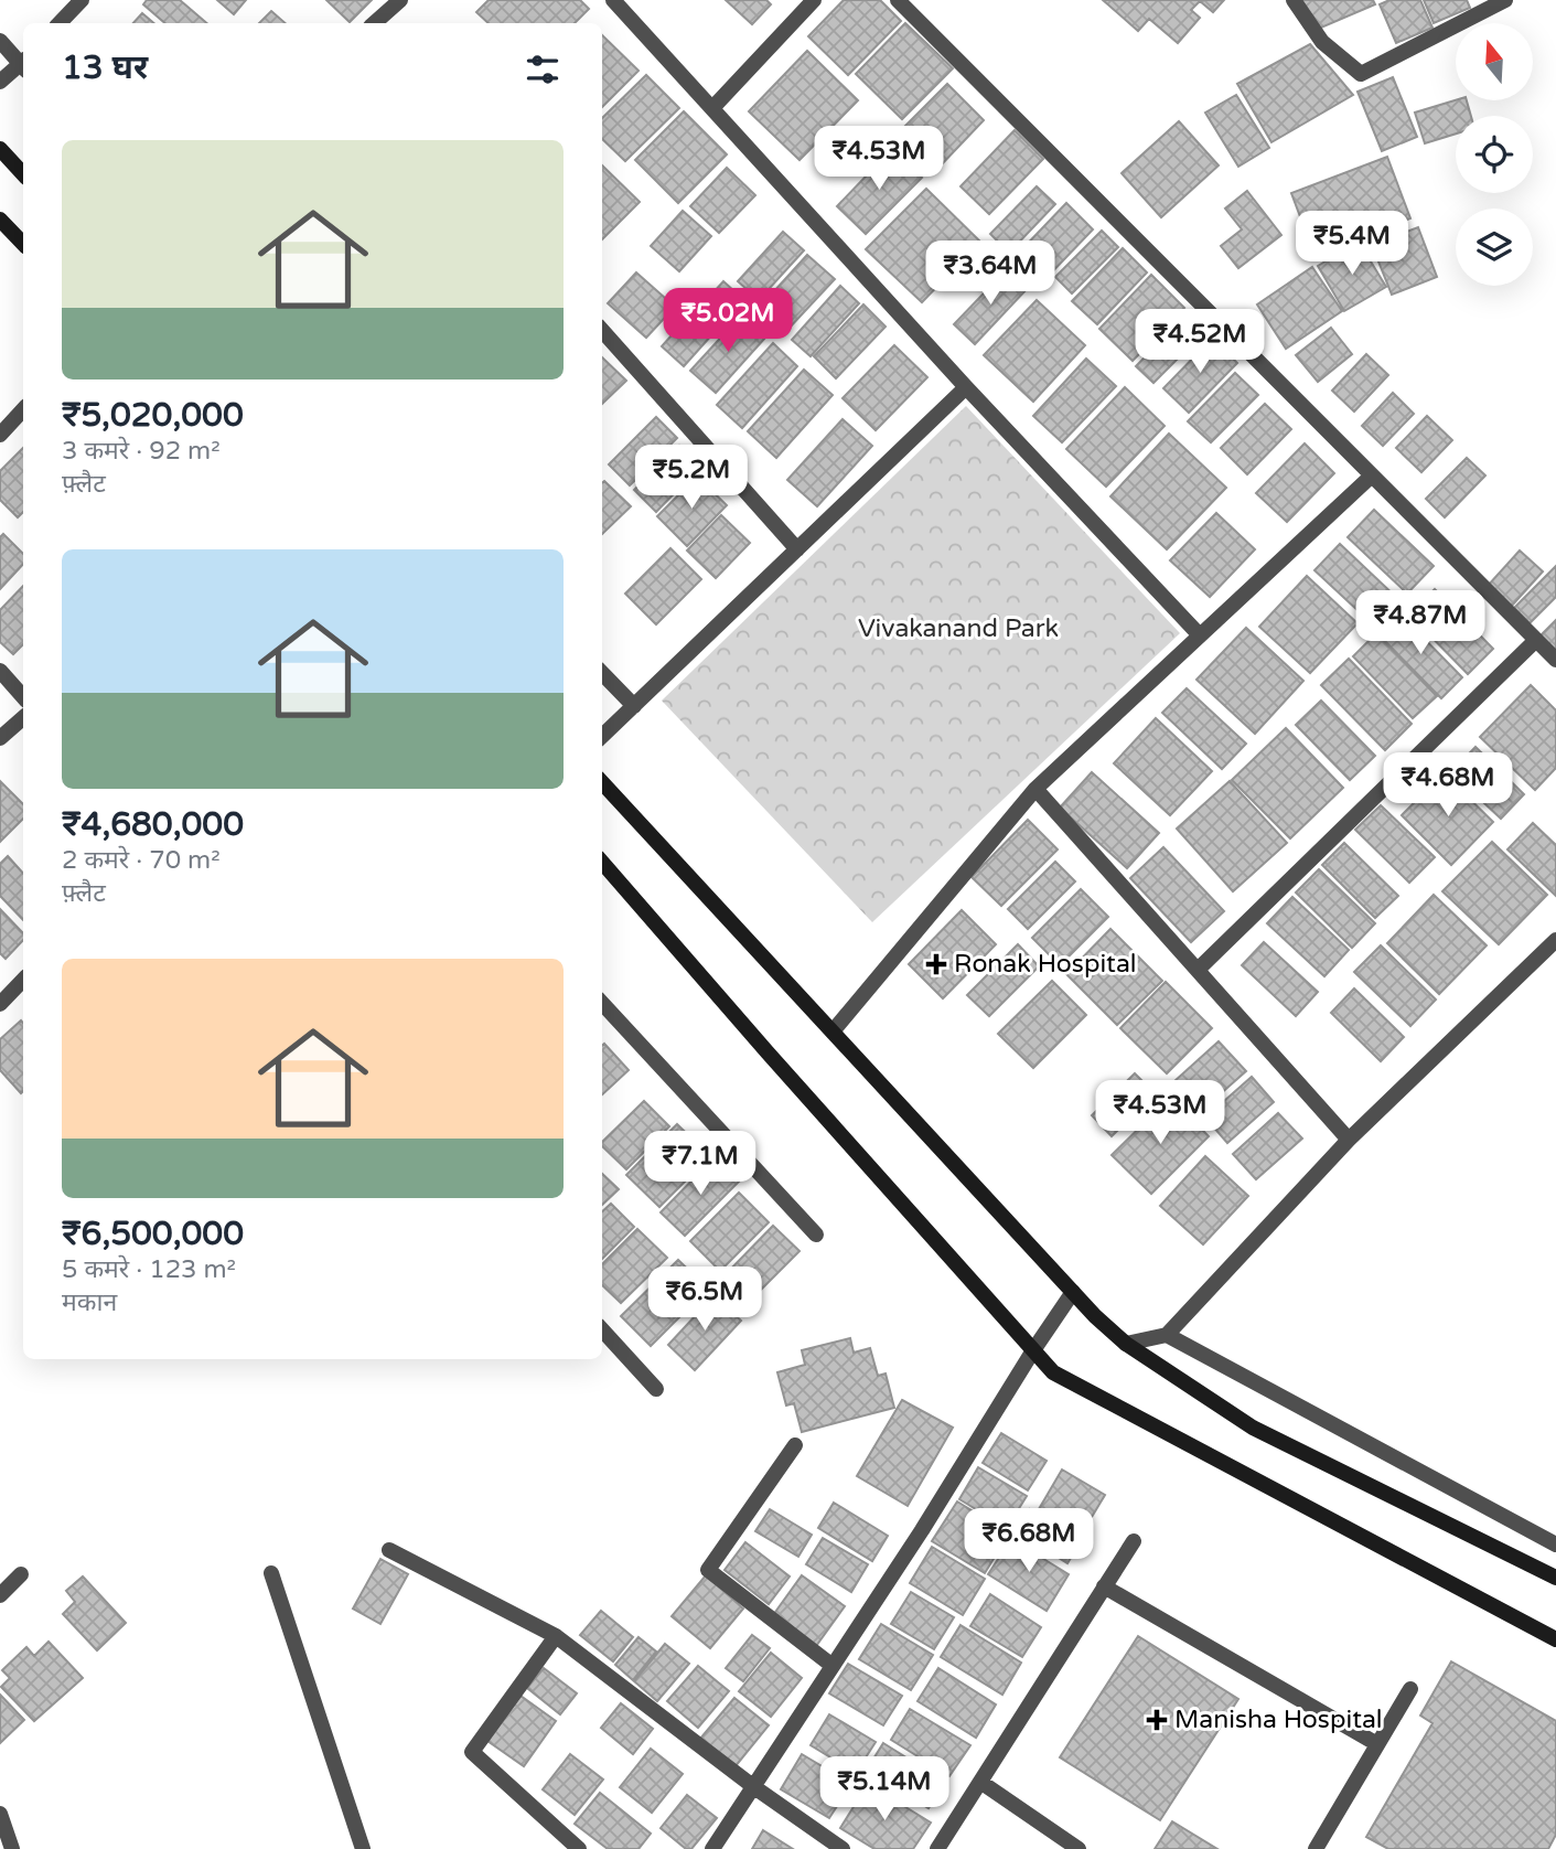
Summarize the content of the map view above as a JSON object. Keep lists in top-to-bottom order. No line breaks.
{"parks":["Vivakanand Park"],"places":{"health":["Ronak Hospital","Manisha Hospital"]},"north":"top","page":{"heading":"13 घर","list":[{"name":"₹5,020,000","note":"3 कमरे · 92 m² · फ़्लैट"},{"name":"₹4,680,000","note":"2 कमरे · 70 m² · फ़्लैट"},{"name":"₹6,500,000","note":"5 कमरे · 123 m² · मकान"}],"price":["₹4.53M","₹5.4M","₹3.64M","₹5.02M","₹4.52M","₹5.2M","₹4.87M","₹4.68M","₹4.53M","₹7.1M","₹6.5M","₹6.68M","₹5.14M"]}}
